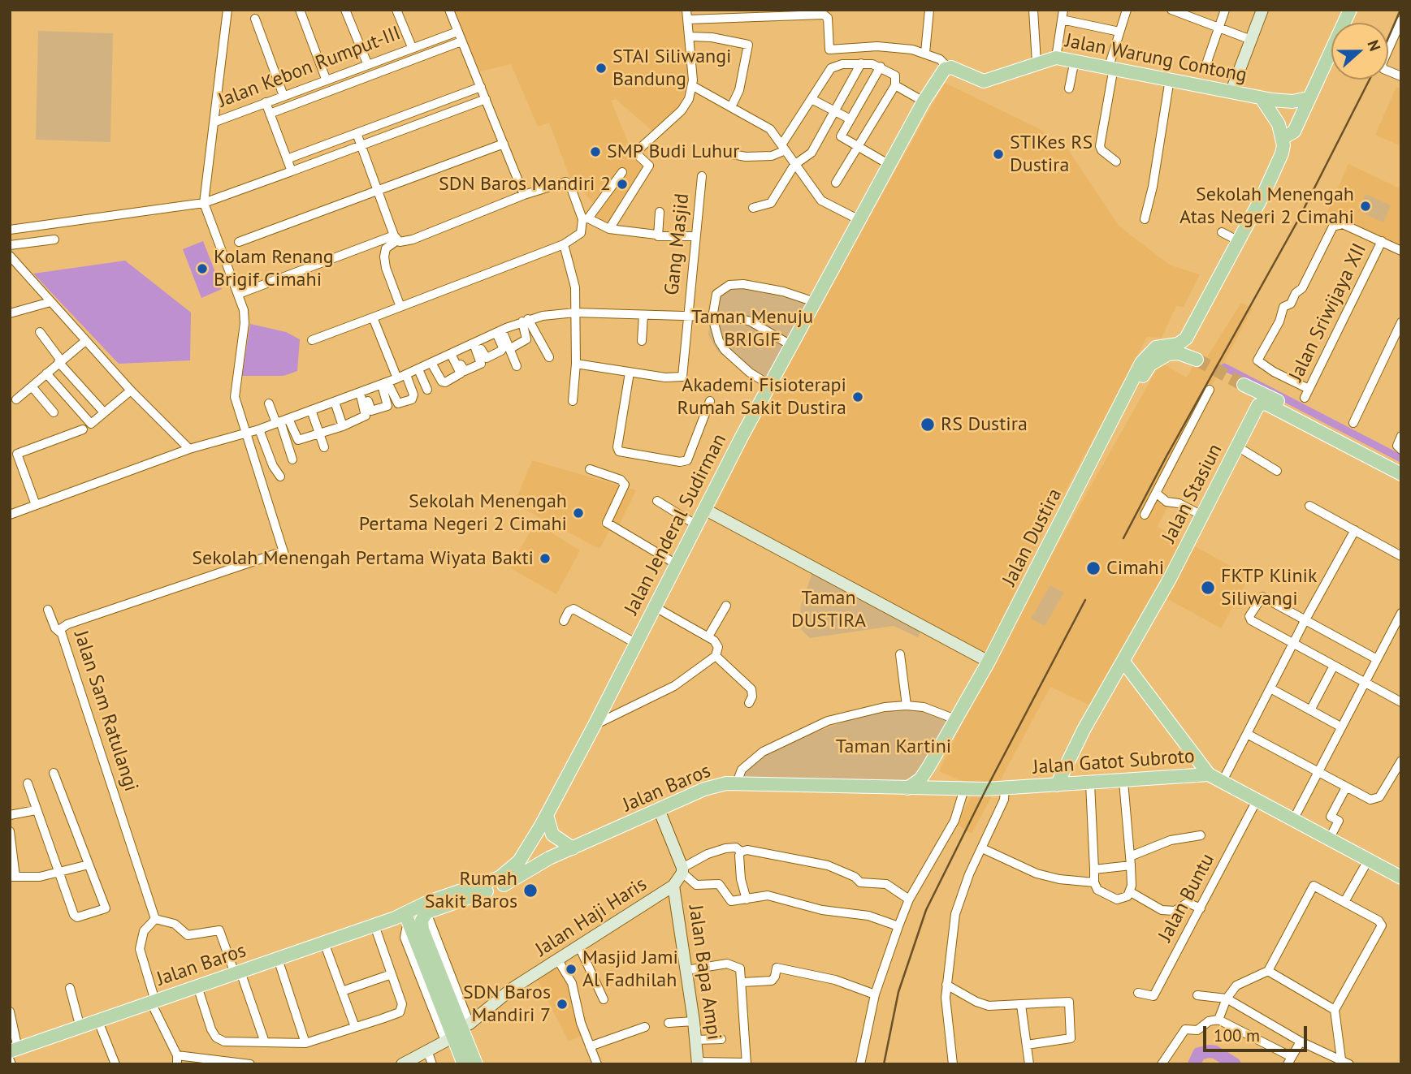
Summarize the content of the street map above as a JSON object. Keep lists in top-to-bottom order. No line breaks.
{"streets":{"main road":["Jalan Warung Contong","Jalan Stasiun","Jalan Jenderal Sudirman","Jalan Dustira","Jalan Gatot Subroto","Jalan Baros"],"street":["Jalan Kebon Rumput-III","Gang Masjid","Jalan Sriwijaya XII","Jalan Sam Ratulangi","Jalan Buntu","Jalan Haji Haris","Jalan Bapa Ampi"]},"crossings":[["Jalan Warung Contong","Jalan Jenderal Sudirman"],["Jalan Stasiun","Jalan Gatot Subroto"],["Jalan Jenderal Sudirman","Jalan Baros"],["Jalan Dustira","Jalan Baros"],["Jalan Gatot Subroto","Jalan Baros"],["Jalan Gatot Subroto","Jalan Buntu"],["Jalan Haji Haris","Jalan Bapa Ampi"]],"parks":["Taman Menuju BRIGIF","Taman DUSTIRA","Taman Kartini"],"places":["STAI Siliwangi Bandung","SMP Budi Luhur","STIKes RS Dustira","SDN Baros Mandiri 2","Sekolah Menengah Atas Negeri 2 Cimahi","Kolam Renang Brigif Cimahi","Akademi Fisioterapi Rumah Sakit Dustira","RS Dustira","Sekolah Menengah Pertama Negeri 2 Cimahi","Sekolah Menengah Pertama Wiyata Bakti","Cimahi","FKTP Klinik Siliwangi","Rumah Sakit Baros","Masjid Jami Al Fadhilah","SDN Baros Mandiri 7"],"scale_bar":"100 m","north":"right"}
